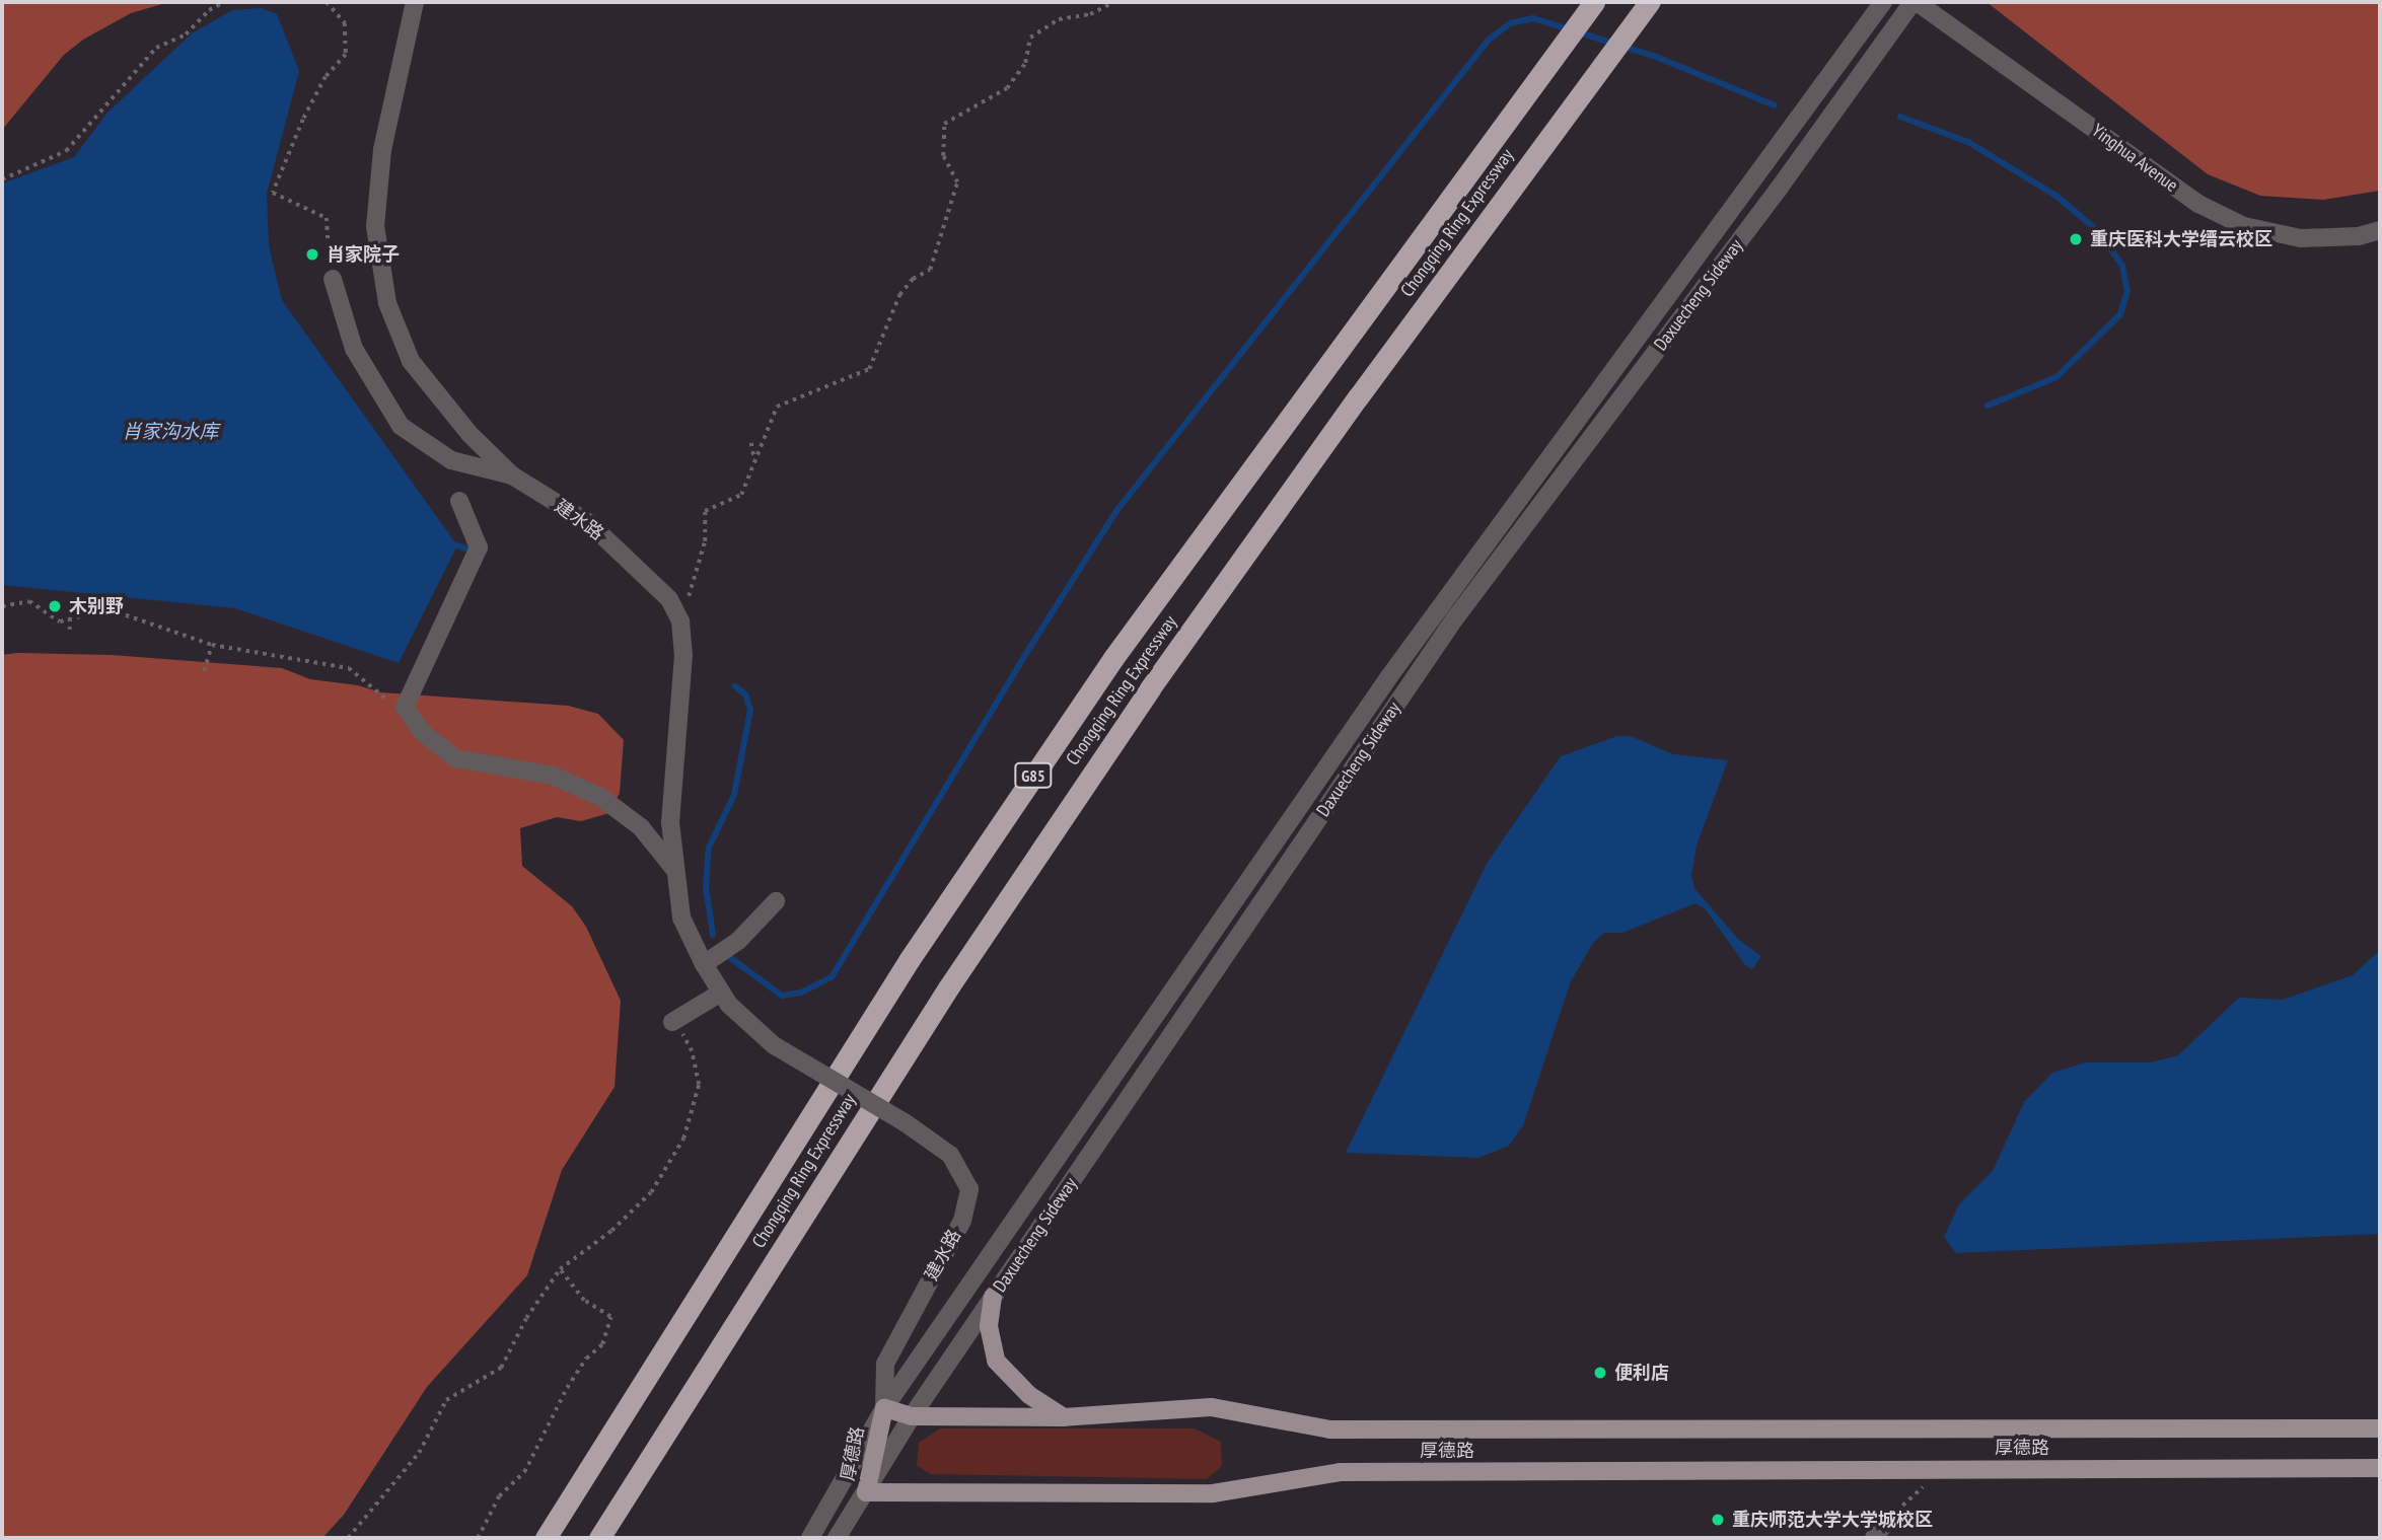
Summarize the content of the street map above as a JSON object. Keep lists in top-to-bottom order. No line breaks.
{"streets":{"highway":["Chongqing Ring Expressway","G85"],"main road":["厚德路"],"street":["Yinghua Avenue","Daxuecheng Sideway","建水路"]},"crossings":[["Yinghua Avenue","Daxuecheng Sideway"],["Daxuecheng Sideway","建水路"],["Daxuecheng Sideway","厚德路"],["建水路","厚德路"]],"water":["肖家沟水库"],"places":["重庆医科大学缙云校区","肖家院子","木别野","便利店","重庆师范大学大学城校区"]}
